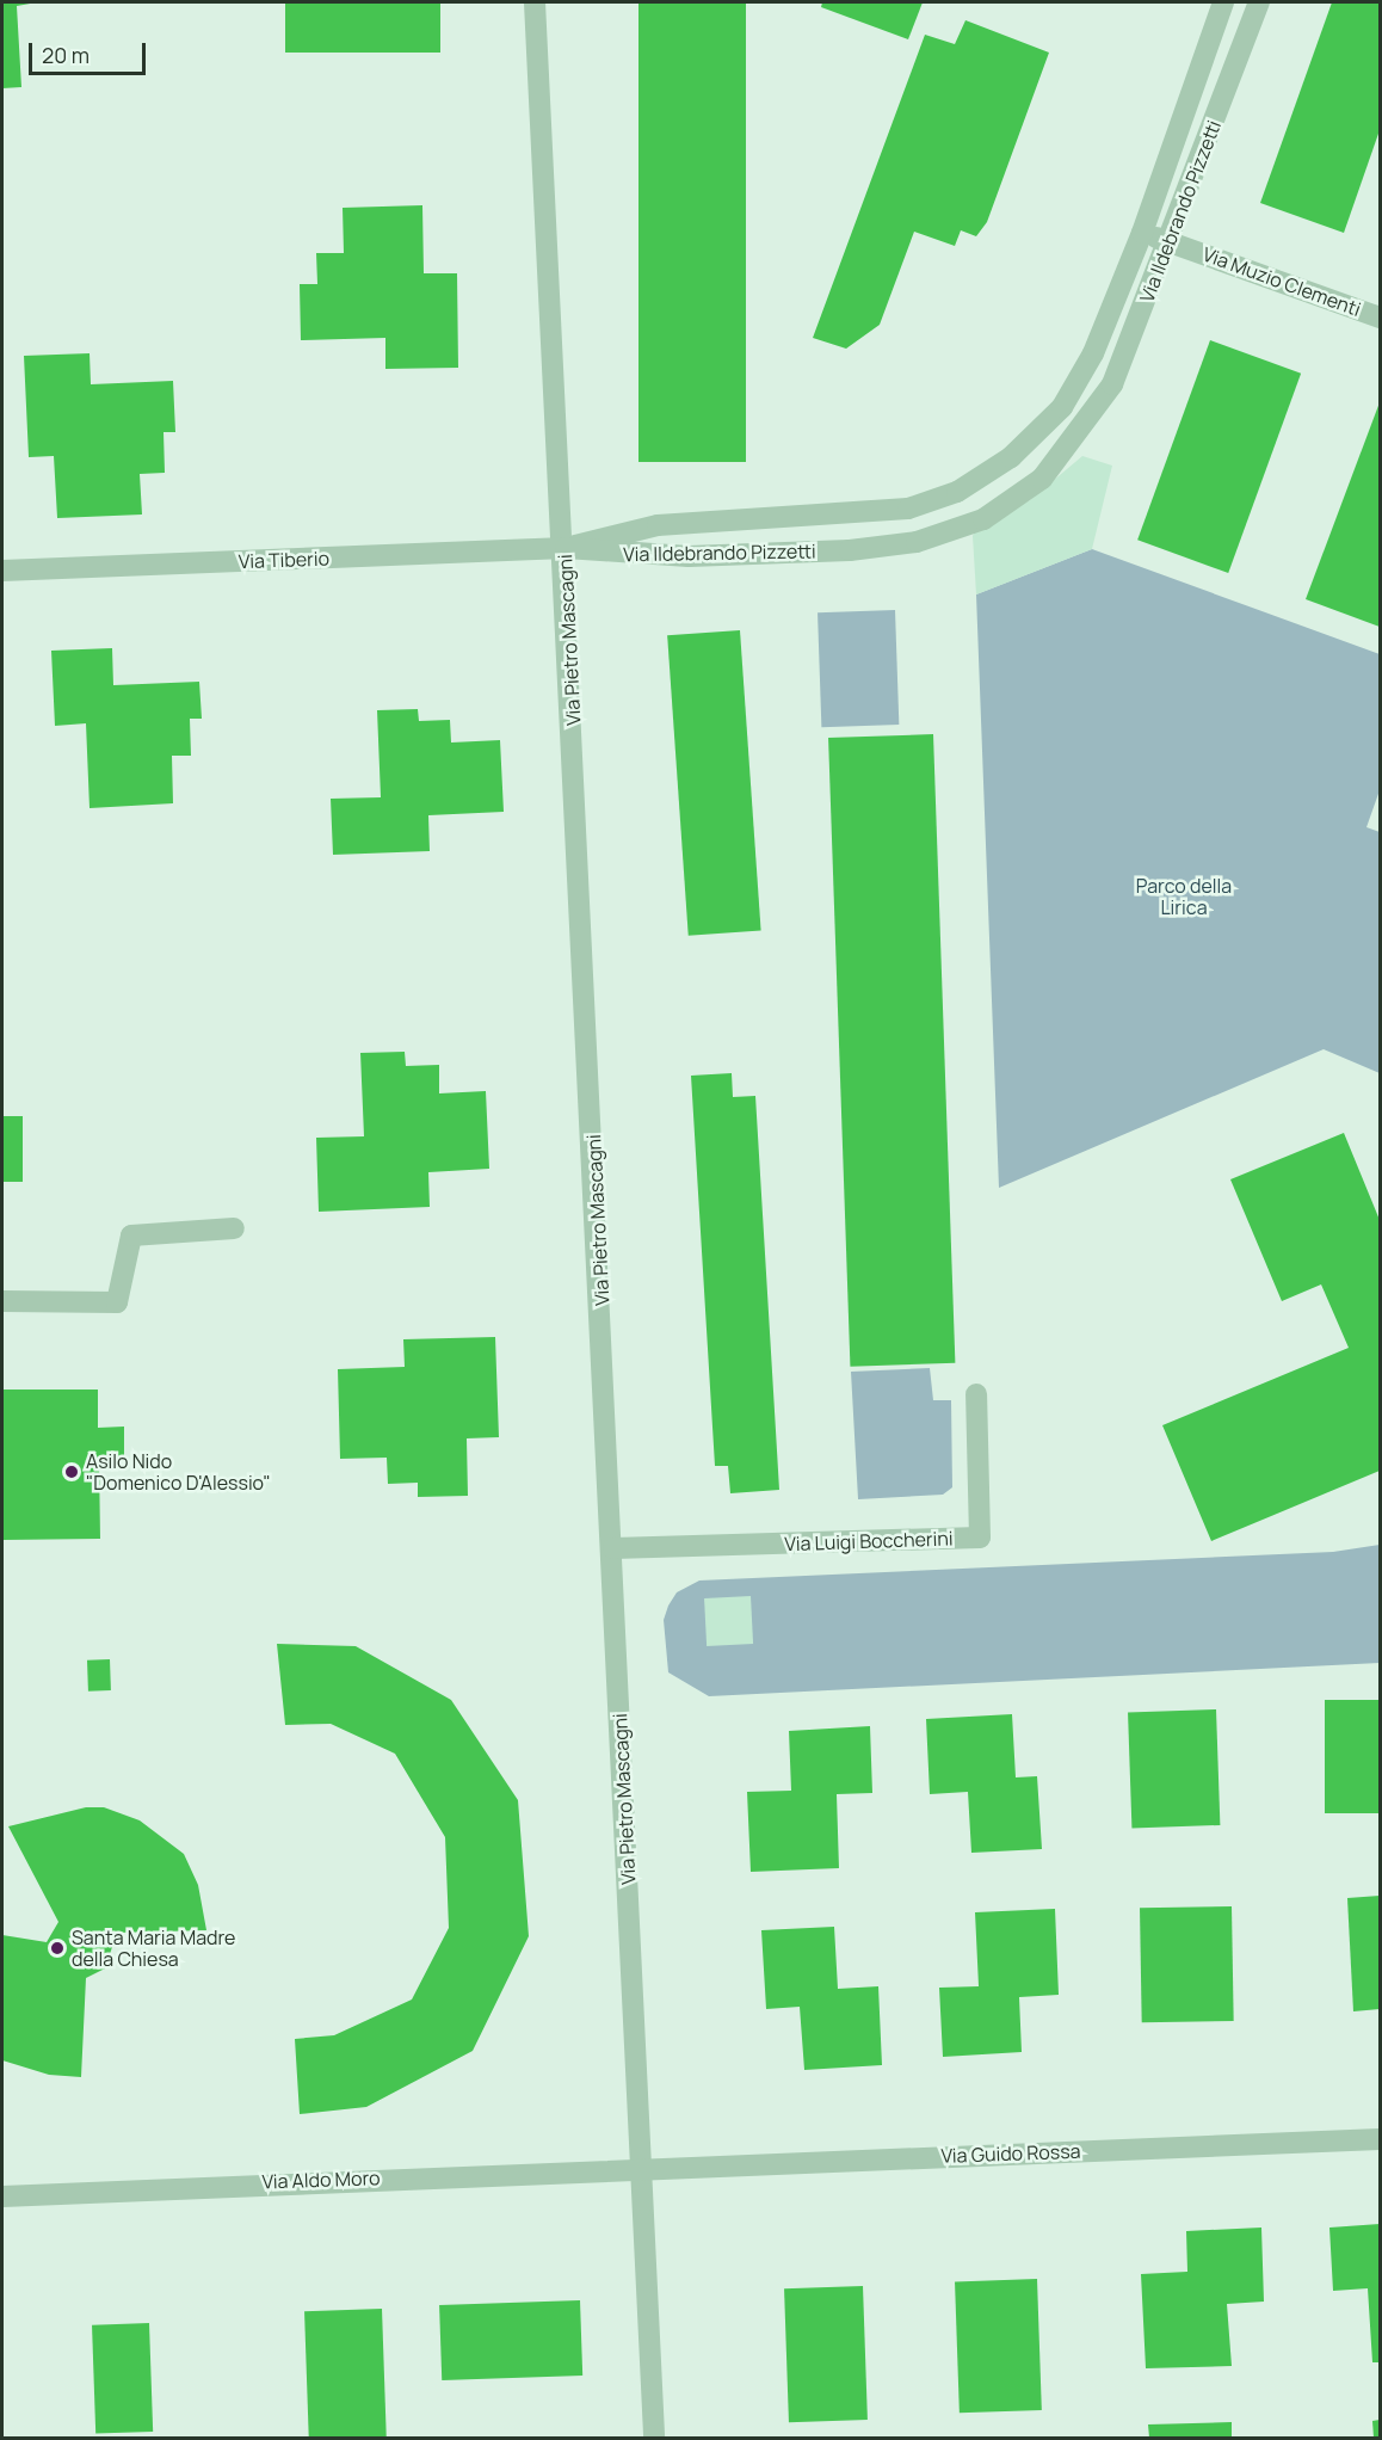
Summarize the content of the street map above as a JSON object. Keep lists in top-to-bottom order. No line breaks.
{"streets":{"street":["Via Ildebrando Pizzetti","Via Muzio Clementi","Via Tiberio","Via Pietro Mascagni","Via Luigi Boccherini","Via Guido Rossa","Via Aldo Moro"]},"crossings":[["Via Ildebrando Pizzetti","Via Muzio Clementi"],["Via Ildebrando Pizzetti","Via Tiberio"],["Via Ildebrando Pizzetti","Via Pietro Mascagni"],["Via Tiberio","Via Pietro Mascagni"],["Via Pietro Mascagni","Via Luigi Boccherini"],["Via Pietro Mascagni","Via Guido Rossa"],["Via Pietro Mascagni","Via Aldo Moro"],["Via Guido Rossa","Via Aldo Moro"]],"parks":["Parco della Lirica"],"places":["Asilo Nido \"Domenico D'Alessio\"","Santa Maria Madre della Chiesa"],"scale_bar":"20 m"}
